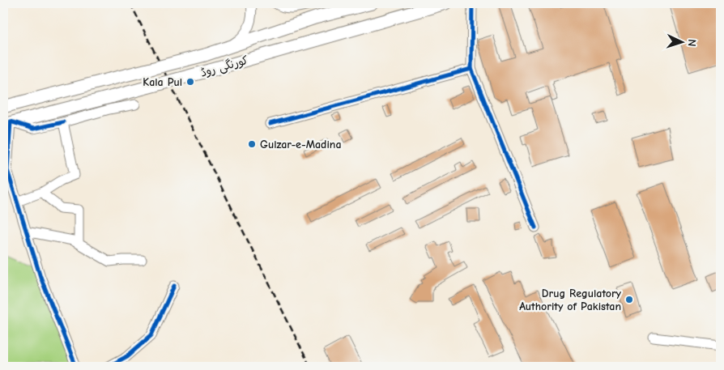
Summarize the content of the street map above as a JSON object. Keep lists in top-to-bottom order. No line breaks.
{"streets":{"main road":["کورنگی روڈ"]},"places":["Kala Pul","Gulzar-e-Madina","Drug Regulatory Authority of Pakistan"],"north":"right"}
